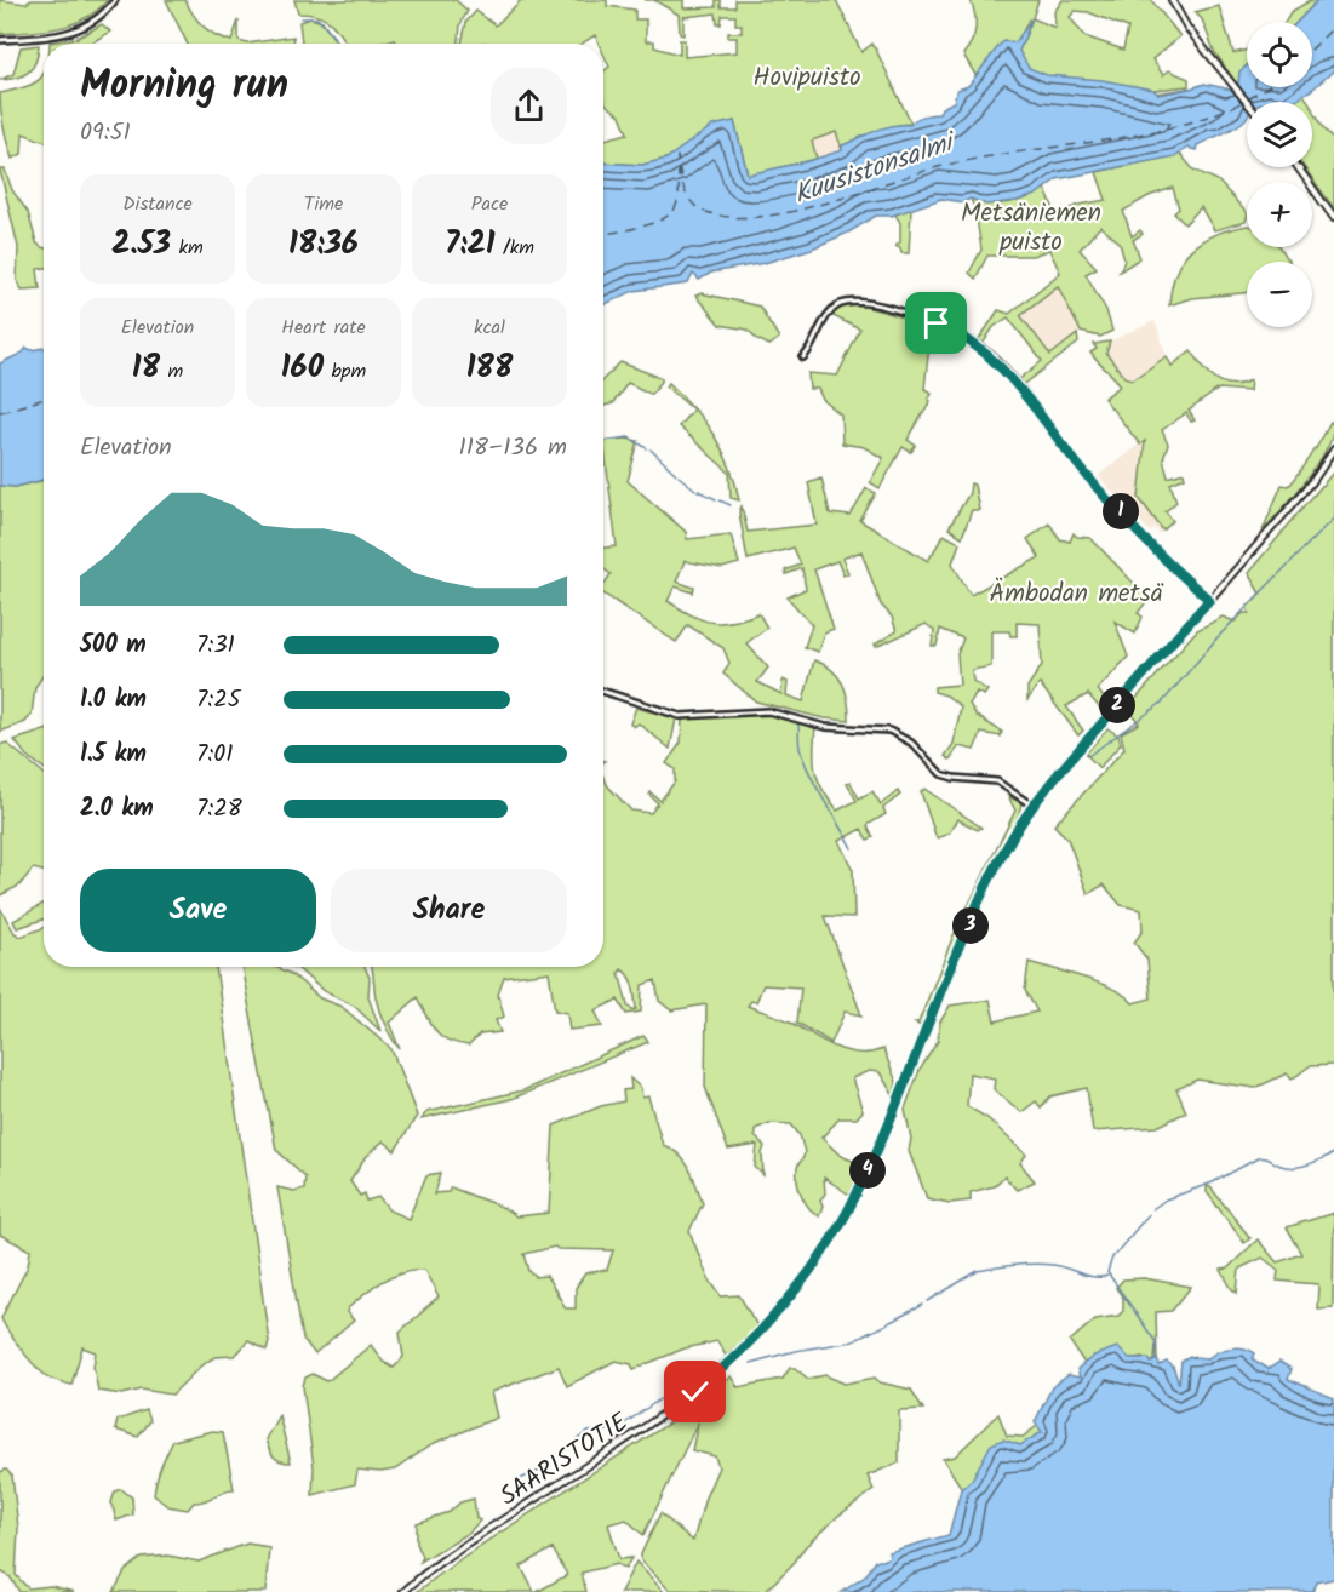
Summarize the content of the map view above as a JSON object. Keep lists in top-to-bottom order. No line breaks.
{"streets":{"main road":["SAARISTOTIE"]},"water":["Kuusistonsalmi"],"parks":["Hovipuisto","Metsäniemen puisto","Ämbodan metsä"],"page":{"map_buttons":["+","−"],"heading":["Morning run","09:51"],"stats":[["Distance","2.53 km"],["Time","18:36"],["Pace","7:21 /km"],["Elevation","18 m"],["Heart rate","160 bpm"],["kcal","188"]],"chart":["Elevation","118–136 m"],"pins":["1","2","3","4"],"list":[{"name":"500 m","note":"7:31"},{"name":"1.0 km","note":"7:25"},{"name":"1.5 km","note":"7:01"},{"name":"2.0 km","note":"7:28"}],"buttons":["Save","Share"]}}
